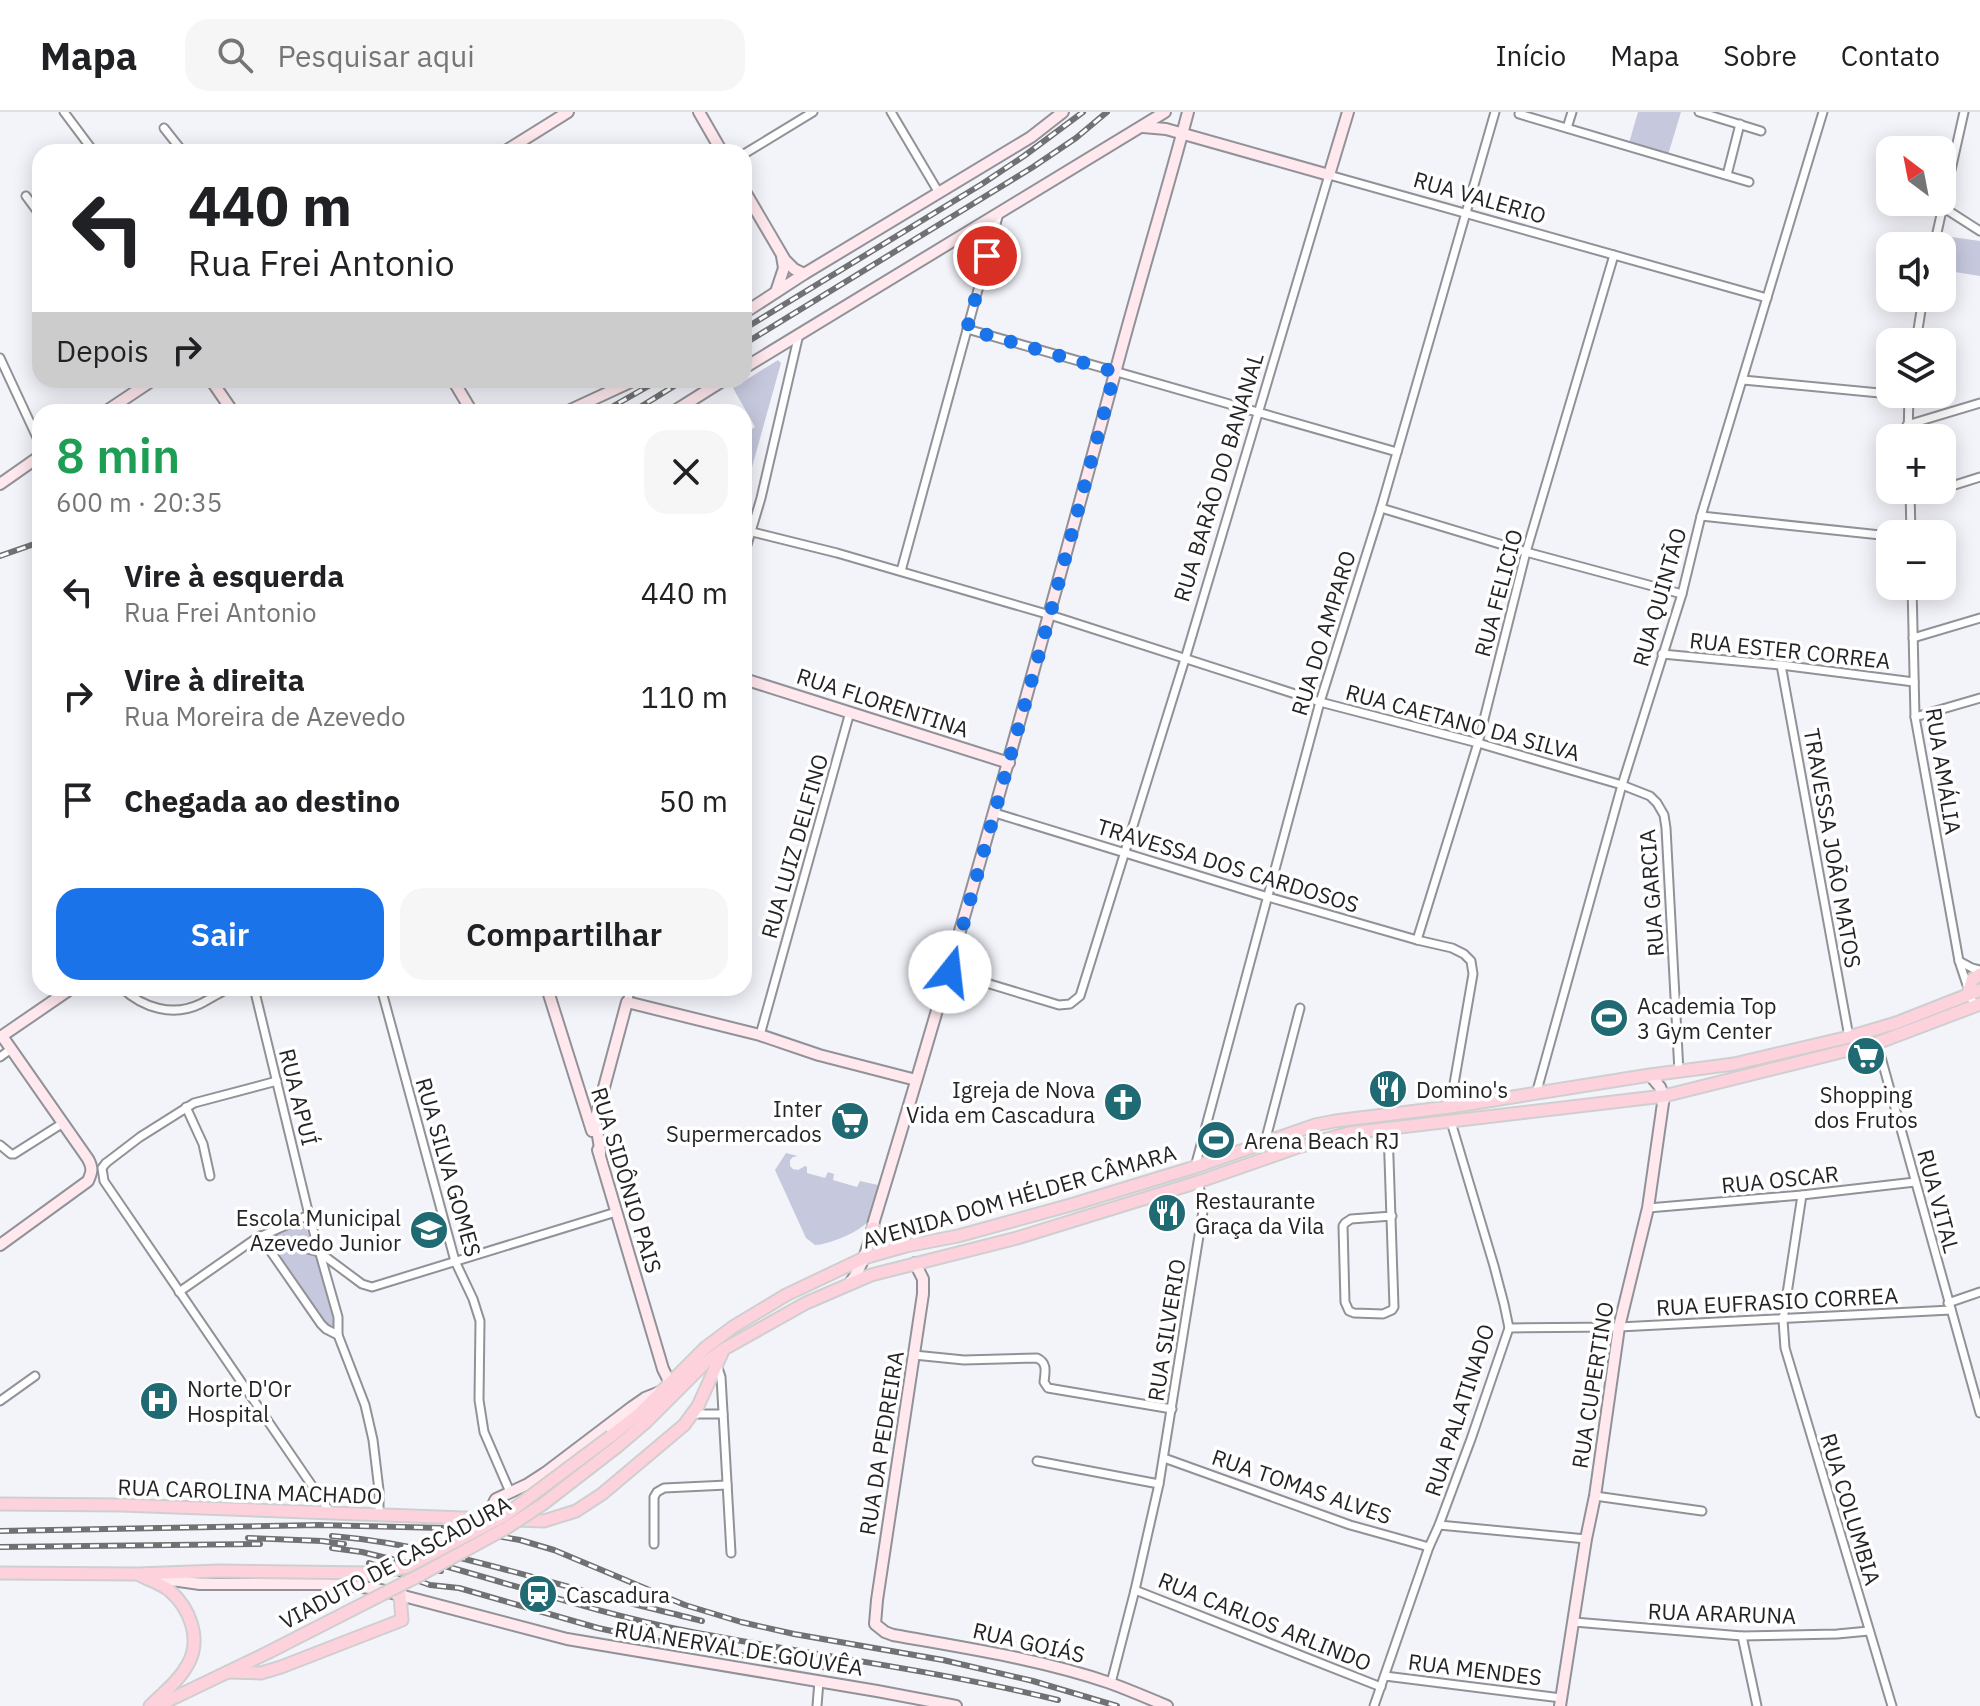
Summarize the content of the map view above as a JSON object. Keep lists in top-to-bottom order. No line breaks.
{"streets":{"main road":["RUA VALERIO","RUA BARÃO DO BANANAL","RUA FLORENTINA","RUA SIDÔNIO PAIS","AVENIDA DOM HÉLDER CÂMARA","RUA CUPERTINO","RUA DA PEDREIRA","RUA CAROLINA MACHADO","VIADUTO DE CASCADURA","RUA GOIÁS","RUA NERVAL DE GOUVÊA"],"street":["RUA FELICIO","RUA QUINTÃO","RUA DO AMPARO","RUA ESTER CORREA","RUA CAETANO DA SILVA","RUA AMÁLIA","RUA LUIZ DELFINO","TRAVESSA JOÃO MATOS","TRAVESSA DOS CARDOSOS","RUA GARCIA","RUA APUÍ","RUA SILVA GOMES","RUA OSCAR","RUA VITAL","RUA EUFRASIO CORREA","RUA SILVERIO","RUA PALATINADO","RUA TOMAS ALVES","RUA COLUMBIA","RUA ARARUNA","RUA CARLOS ARLINDO","RUA MENDES"]},"crossings":[["RUA VALERIO","RUA BARÃO DO BANANAL"],["RUA VALERIO","RUA FELICIO"],["RUA VALERIO","RUA QUINTÃO"],["RUA VALERIO","RUA DO AMPARO"],["RUA BARÃO DO BANANAL","RUA CAETANO DA SILVA"],["RUA BARÃO DO BANANAL","TRAVESSA DOS CARDOSOS"],["RUA FELICIO","RUA CAETANO DA SILVA"],["RUA FELICIO","TRAVESSA DOS CARDOSOS"],["RUA QUINTÃO","RUA ESTER CORREA"],["RUA QUINTÃO","RUA CAETANO DA SILVA"],["RUA QUINTÃO","RUA GARCIA"],["RUA QUINTÃO","AVENIDA DOM HÉLDER CÂMARA"],["RUA DO AMPARO","RUA CAETANO DA SILVA"],["RUA DO AMPARO","TRAVESSA DOS CARDOSOS"],["RUA DO AMPARO","AVENIDA DOM HÉLDER CÂMARA"],["RUA ESTER CORREA","RUA AMÁLIA"],["RUA ESTER CORREA","TRAVESSA JOÃO MATOS"],["RUA FLORENTINA","RUA LUIZ DELFINO"],["RUA CAETANO DA SILVA","RUA GARCIA"],["RUA AMÁLIA","AVENIDA DOM HÉLDER CÂMARA"],["TRAVESSA JOÃO MATOS","AVENIDA DOM HÉLDER CÂMARA"],["TRAVESSA DOS CARDOSOS","AVENIDA DOM HÉLDER CÂMARA"],["RUA GARCIA","AVENIDA DOM HÉLDER CÂMARA"],["RUA SILVA GOMES","AVENIDA DOM HÉLDER CÂMARA"],["RUA OSCAR","RUA VITAL"],["RUA OSCAR","RUA CUPERTINO"],["RUA OSCAR","RUA COLUMBIA"],["RUA SIDÔNIO PAIS","AVENIDA DOM HÉLDER CÂMARA"],["AVENIDA DOM HÉLDER CÂMARA","RUA VITAL"],["AVENIDA DOM HÉLDER CÂMARA","RUA SILVERIO"],["AVENIDA DOM HÉLDER CÂMARA","RUA CUPERTINO"],["AVENIDA DOM HÉLDER CÂMARA","RUA PALATINADO"],["AVENIDA DOM HÉLDER CÂMARA","RUA DA PEDREIRA"],["AVENIDA DOM HÉLDER CÂMARA","VIADUTO DE CASCADURA"],["RUA VITAL","RUA EUFRASIO CORREA"],["RUA EUFRASIO CORREA","RUA CUPERTINO"],["RUA EUFRASIO CORREA","RUA PALATINADO"],["RUA EUFRASIO CORREA","RUA COLUMBIA"],["RUA SILVERIO","RUA TOMAS ALVES"],["RUA SILVERIO","RUA CARLOS ARLINDO"],["RUA SILVERIO","RUA GOIÁS"],["RUA CUPERTINO","RUA ARARUNA"],["RUA CUPERTINO","RUA MENDES"],["RUA PALATINADO","RUA TOMAS ALVES"],["RUA PALATINADO","RUA CARLOS ARLINDO"],["RUA PALATINADO","RUA MENDES"],["RUA DA PEDREIRA","RUA GOIÁS"],["RUA COLUMBIA","RUA ARARUNA"],["VIADUTO DE CASCADURA","RUA NERVAL DE GOUVÊA"]],"places":{"sports":["Academia Top 3 Gym Center","Arena Beach RJ"],"supermarket":["Shopping dos Frutos","Inter Supermercados"],"restaurant":["Domino's","Restaurante Graça da Vila"],"church":["Igreja de Nova Vida em Cascadura"],"school or university":["Escola Municipal Azevedo Junior"],"hospital":["Norte D'Or Hospital"],"station":["Cascadura"]},"north":"top left","page":{"header":"Mapa","search":"Pesquisar aqui","nav":["Início","Mapa","Sobre","Contato"],"map_buttons":["+","−"],"turn":["440 m","Rua Frei Antonio"],"then":"Depois","heading":["8 min","600 m · 20:35"],"list":[{"name":"Vire à esquerda","note":"Rua Frei Antonio","value":"440 m"},{"name":"Vire à direita","note":"Rua Moreira de Azevedo","value":"110 m"},{"name":"Chegada ao destino","value":"50 m"}],"buttons":["Sair","Compartilhar"]}}
